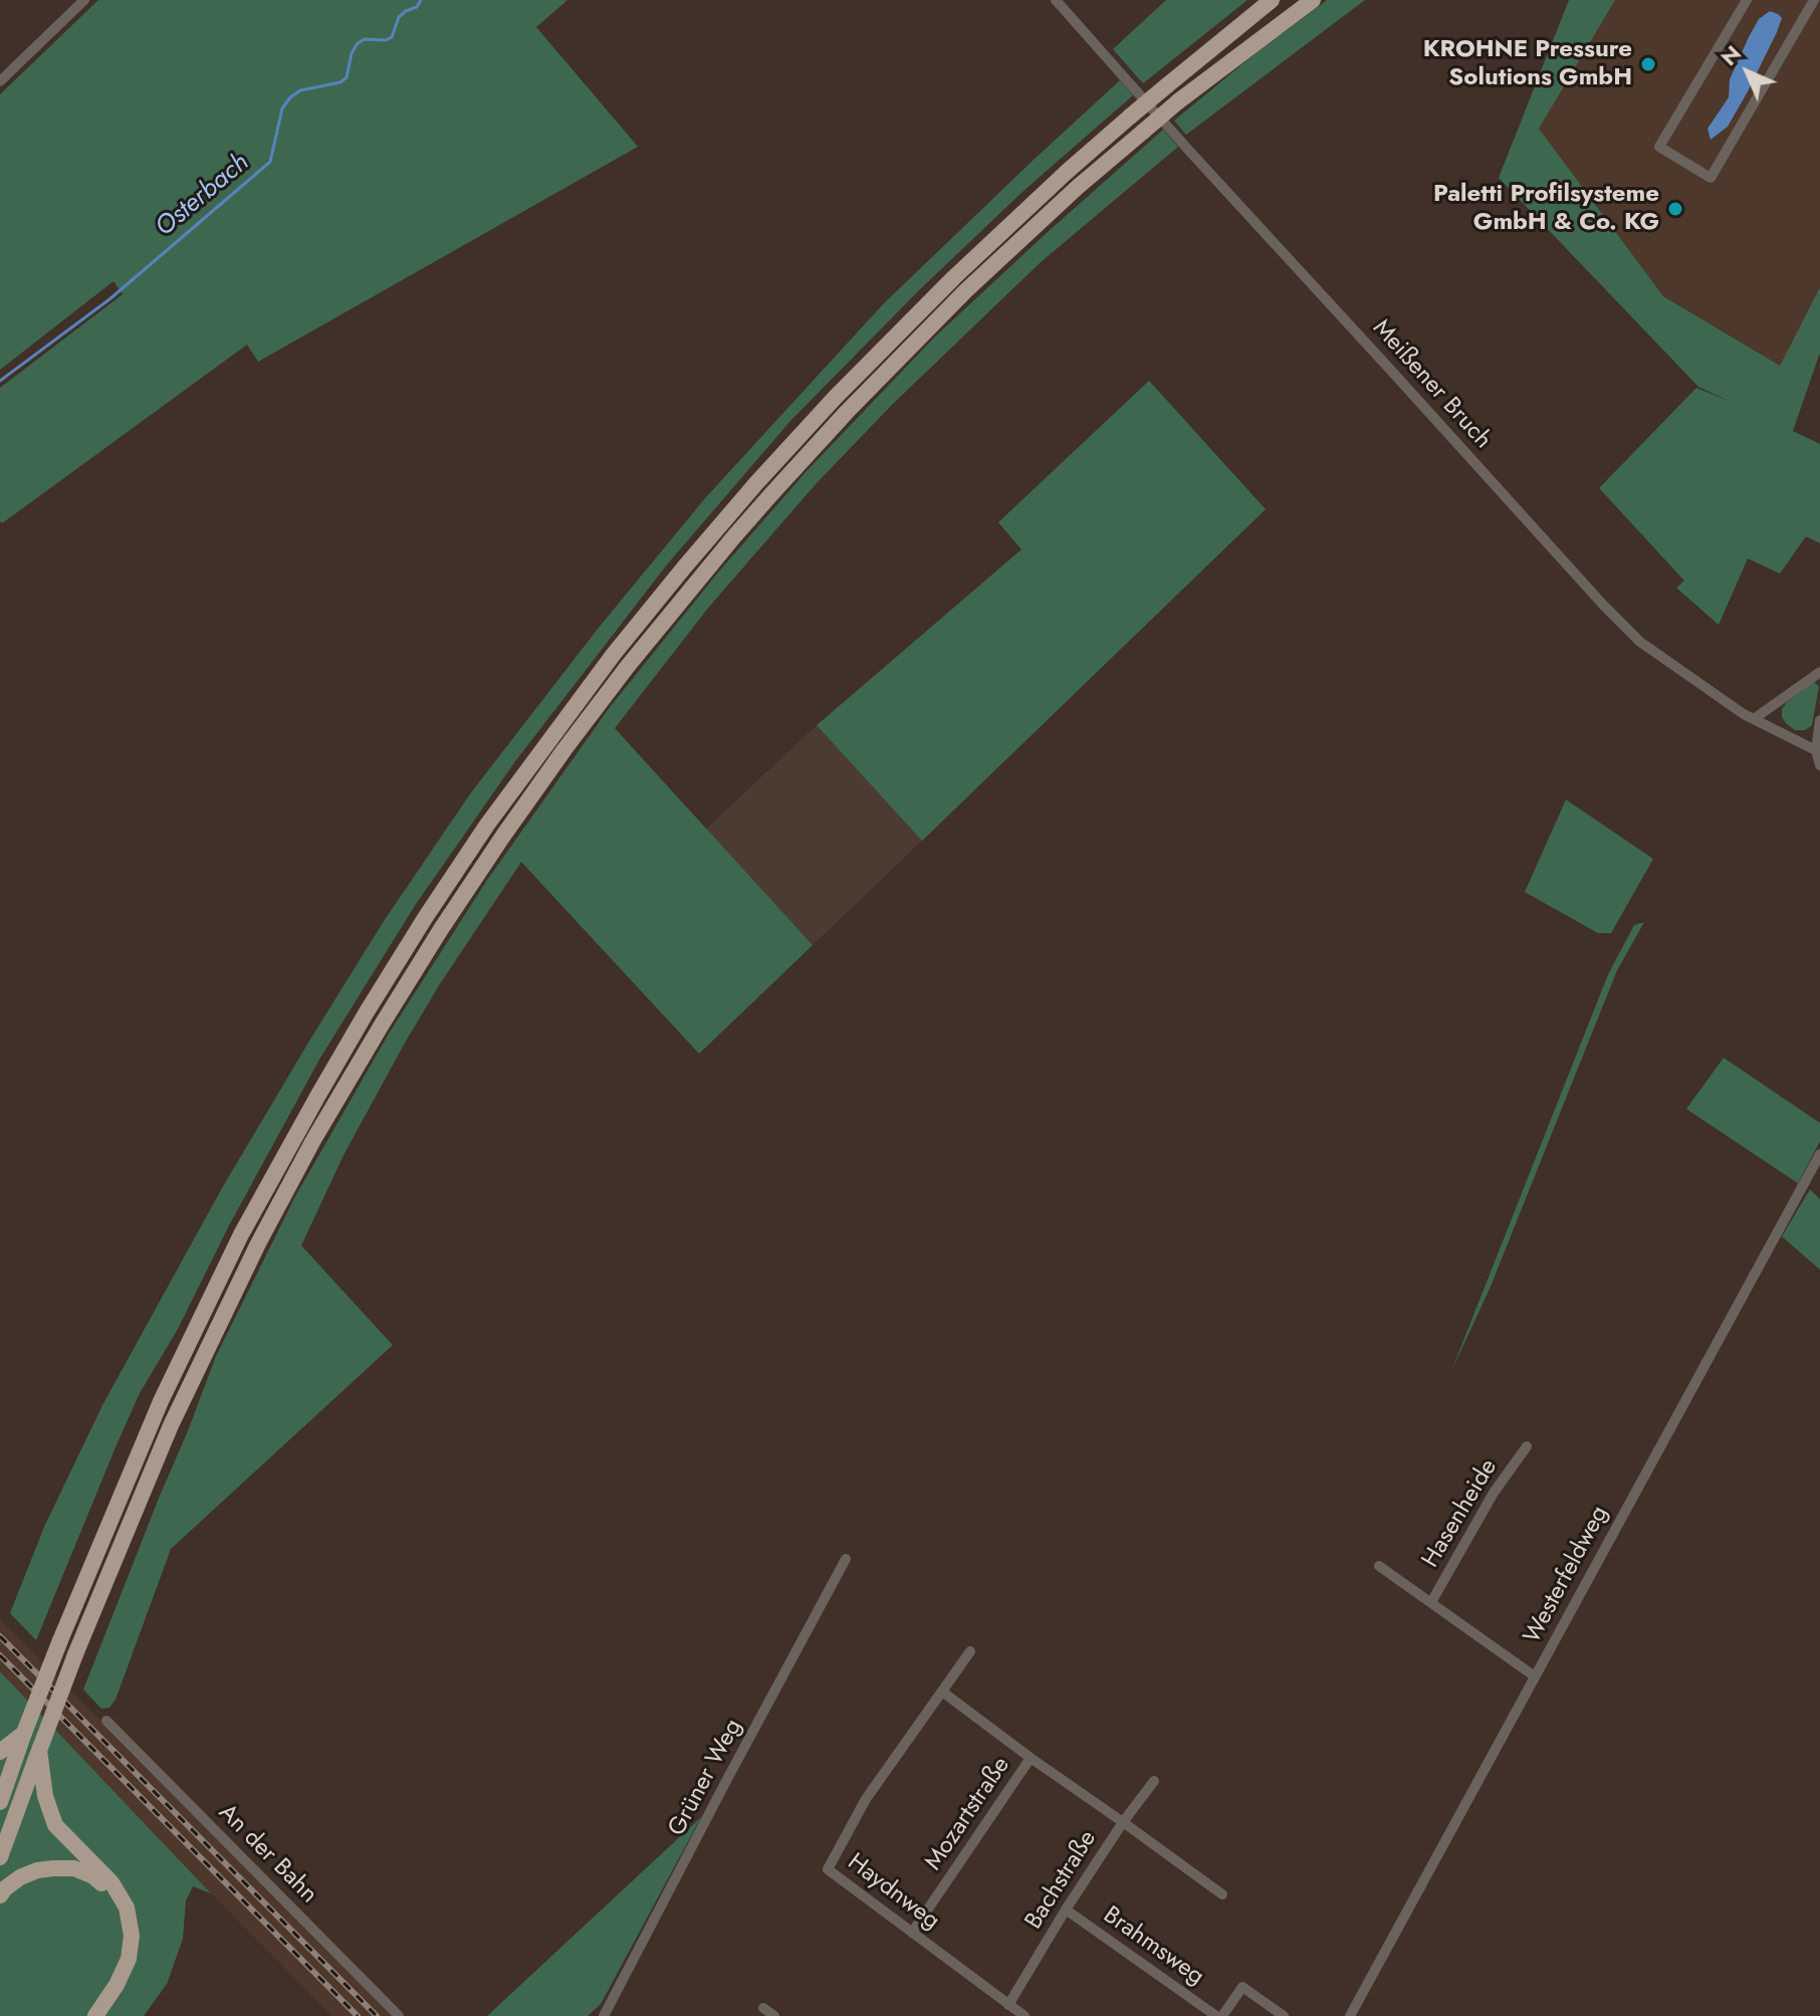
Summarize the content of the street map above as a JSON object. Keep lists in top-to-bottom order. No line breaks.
{"streets":{"street":["Meißener Bruch","Hasenheide","Westerfeldweg","Grüner Weg","Mozartstraße","An der Bahn","Bachstraße","Haydnweg","Brahmsweg"]},"crossings":[["Hasenheide","Westerfeldweg"],["Mozartstraße","Haydnweg"],["Bachstraße","Haydnweg"],["Bachstraße","Brahmsweg"]],"water":["Osterbach"],"places":["KROHNE Pressure Solutions GmbH","Paletti Profilsysteme GmbH & Co. KG"],"north":"top left"}
